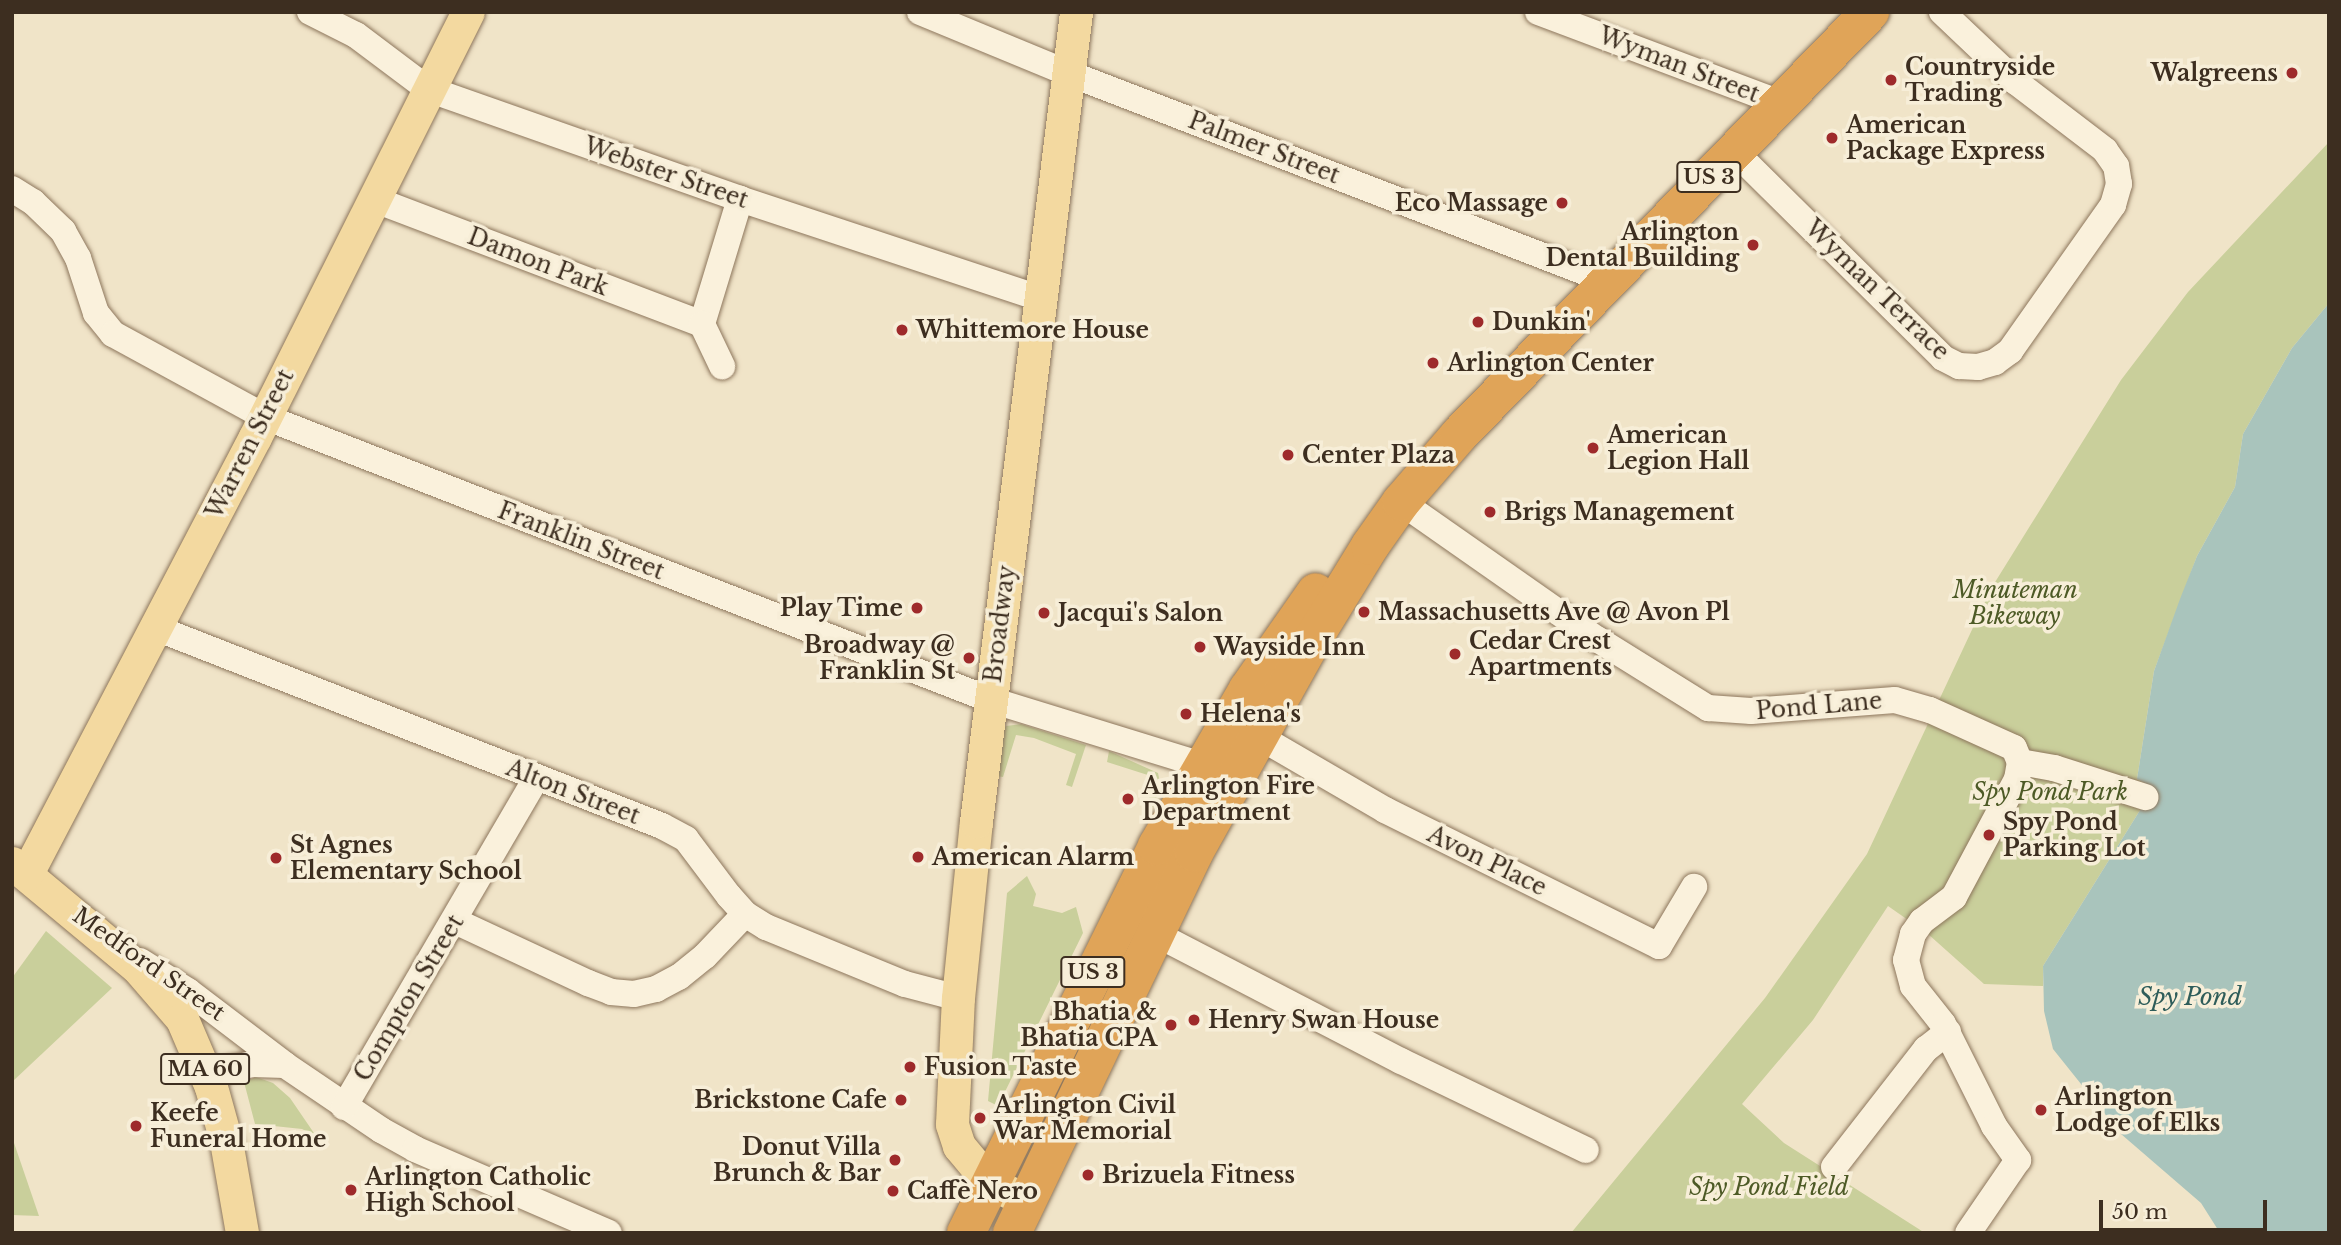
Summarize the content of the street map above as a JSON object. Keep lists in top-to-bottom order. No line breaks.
{"streets":{"highway":["US 3"],"main road":["Warren Street","Broadway","Medford Street","MA 60"],"street":["Wyman Street","Palmer Street","Webster Street","Damon Park","Wyman Terrace","Franklin Street","Pond Lane","Alton Street","Avon Place","Compton Street"]},"crossings":[["Wyman Street","US 3"],["Palmer Street","US 3"],["Palmer Street","Broadway"],["Webster Street","Warren Street"],["Webster Street","Broadway"],["US 3","Wyman Terrace"],["US 3","Franklin Street"],["US 3","Broadway"],["US 3","Pond Lane"],["US 3","Avon Place"],["Damon Park","Warren Street"],["Warren Street","Franklin Street"],["Warren Street","Alton Street"],["Warren Street","Medford Street"],["Franklin Street","Broadway"],["Broadway","Alton Street"],["Alton Street","Compton Street"],["Medford Street","Compton Street"],["Medford Street","MA 60"]],"water":["Spy Pond"],"parks":["Minuteman Bikeway","Spy Pond Park","Spy Pond Field"],"places":["Walgreens","Countryside Trading","American Package Express","Eco Massage","Arlington Dental Building","Dunkin'","Whittemore House","Arlington Center","American Legion Hall","Center Plaza","Brigs Management","Play Time","Massachusetts Ave @ Avon Pl","Jacqui's Salon","Wayside Inn","Cedar Crest Apartments","Broadway @ Franklin St","Helena's","Arlington Fire Department","Spy Pond Parking Lot","American Alarm","St Agnes Elementary School","Henry Swan House","Bhatia & Bhatia CPA","Fusion Taste","Brickstone Cafe","Arlington Lodge of Elks","Arlington Civil War Memorial","Keefe Funeral Home","Donut Villa Brunch & Bar","Brizuela Fitness","Arlington Catholic High School","Caffè Nero"],"scale_bar":"50 m"}
